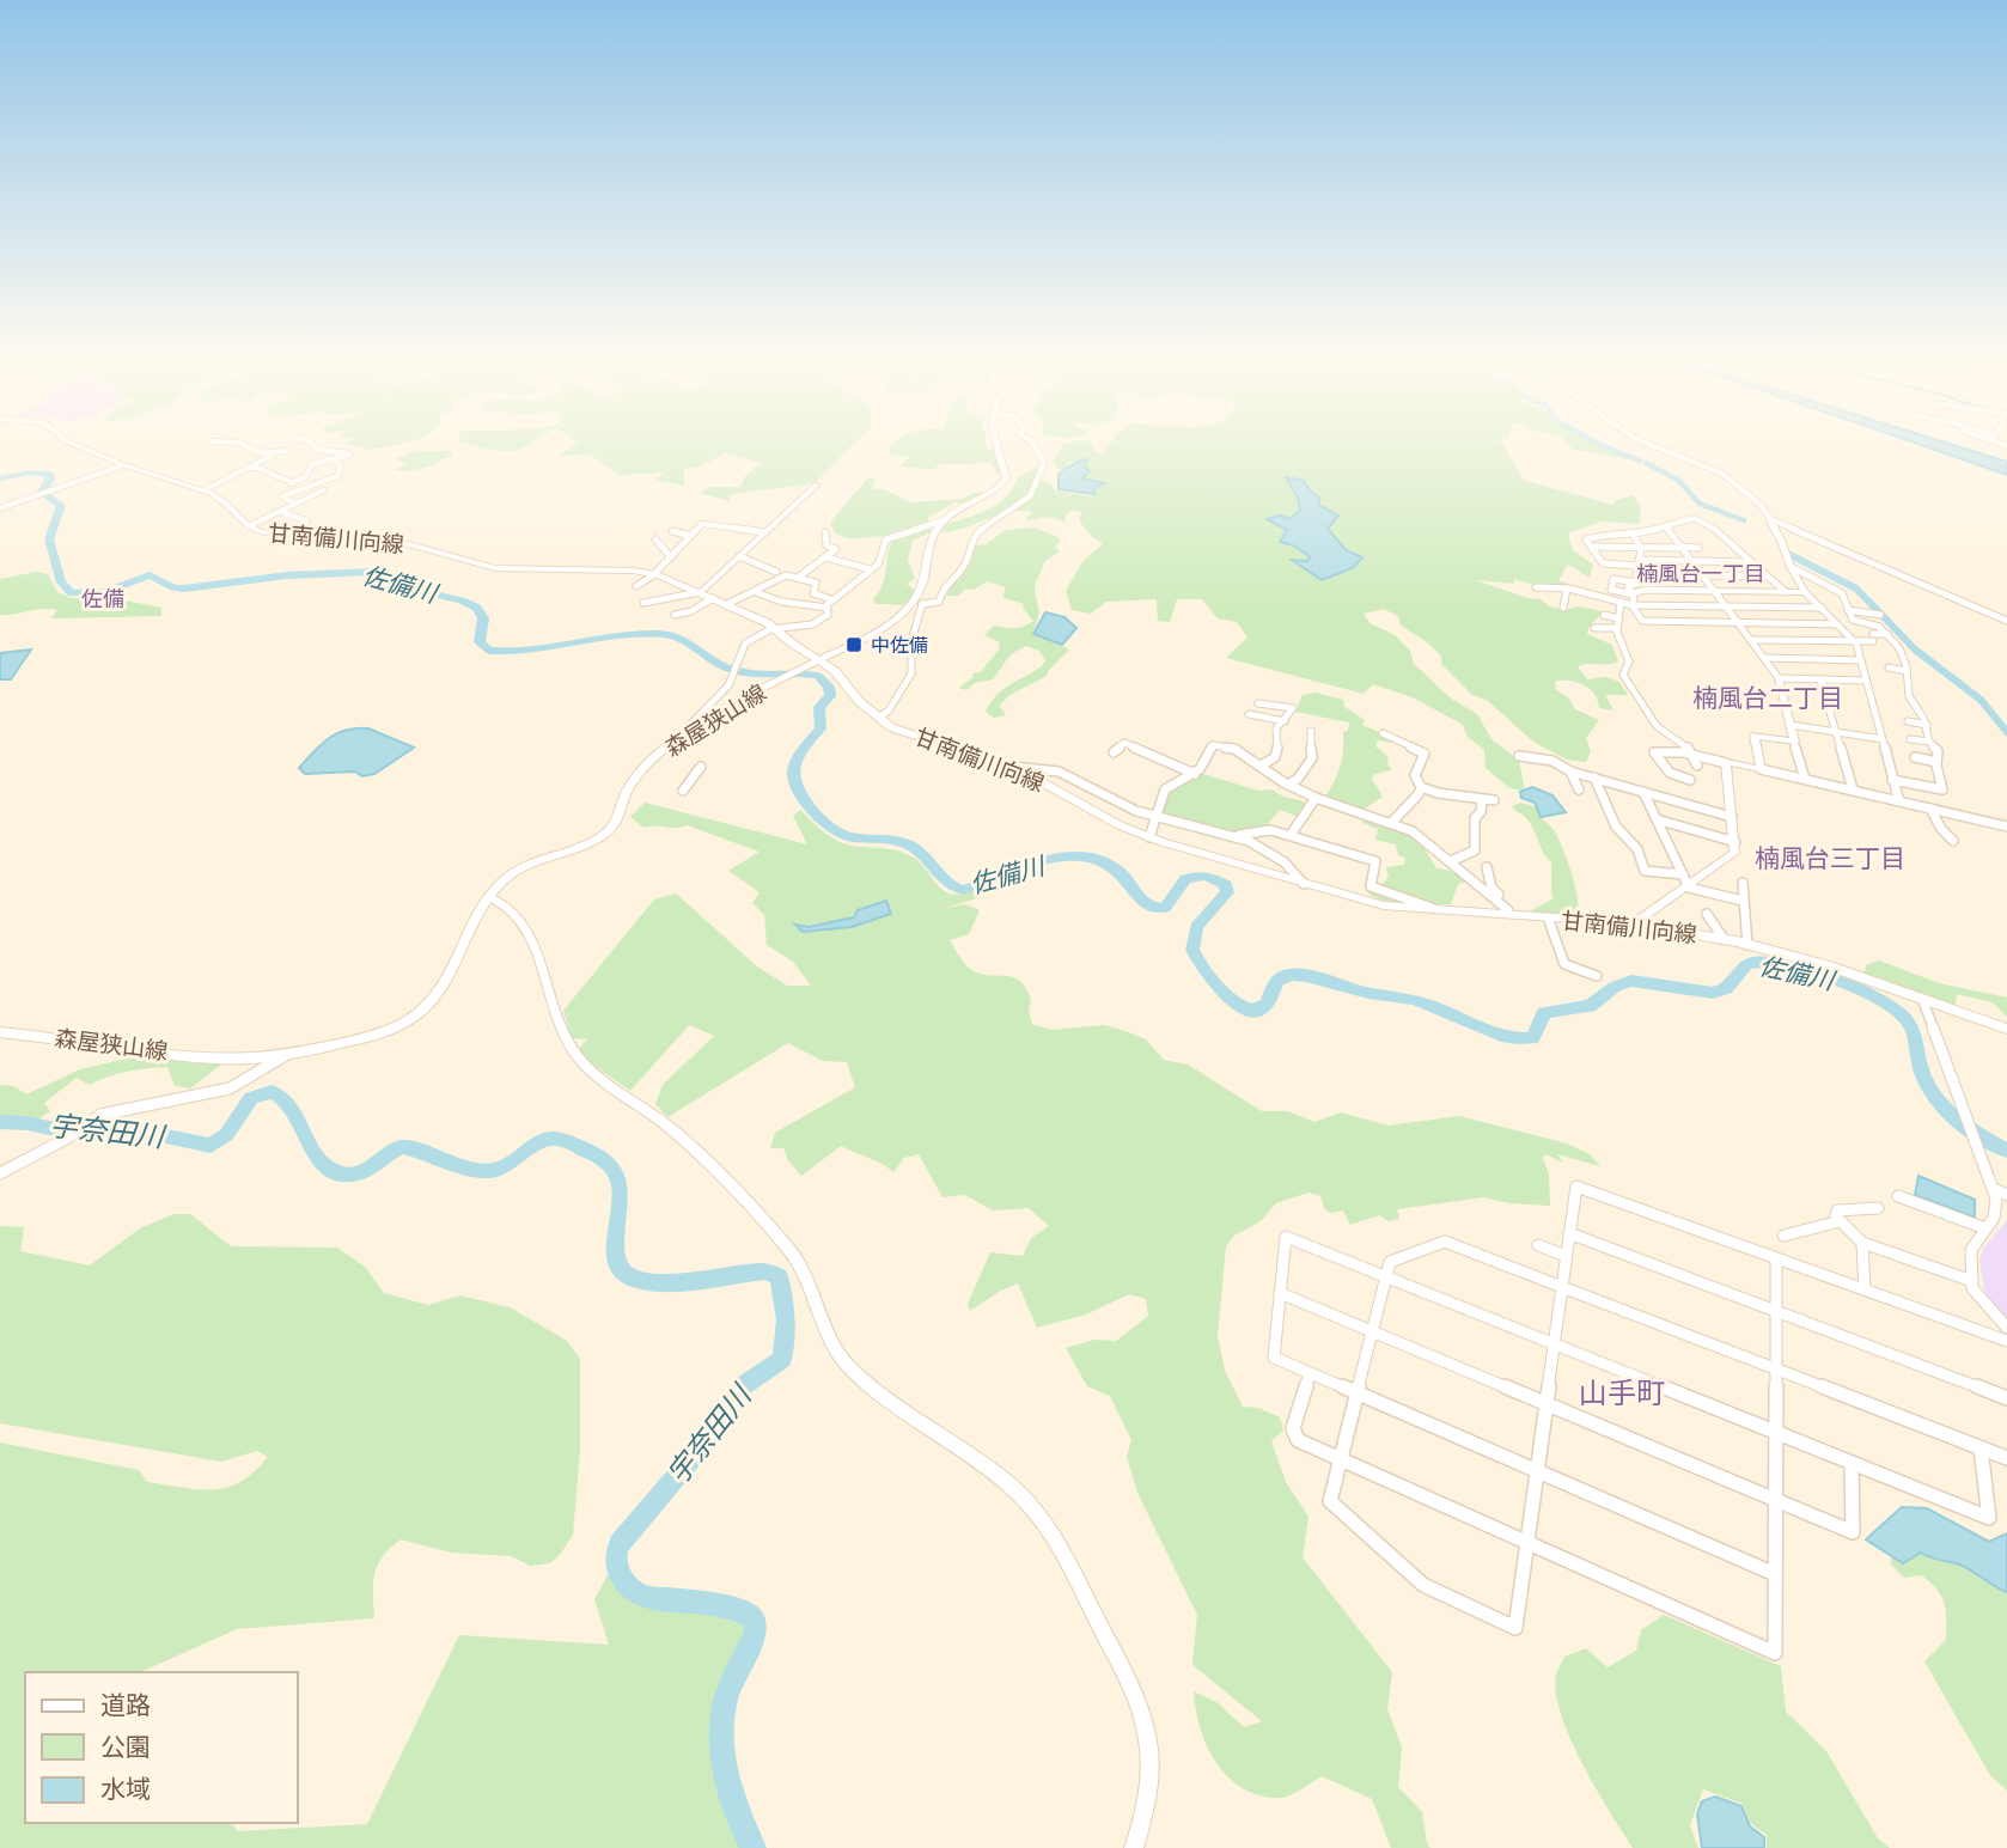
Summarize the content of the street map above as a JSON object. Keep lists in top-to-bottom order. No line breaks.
{"streets":{"main road":["甘南備川向線","森屋狭山線"]},"crossings":[["甘南備川向線","森屋狭山線"]],"districts":["楠風台一丁目","佐備","楠風台二丁目","楠風台三丁目","山手町"],"water":["佐備川","宇奈田川"],"places":{"transit":["中佐備"]},"legend":["道路","公園","水域"]}
